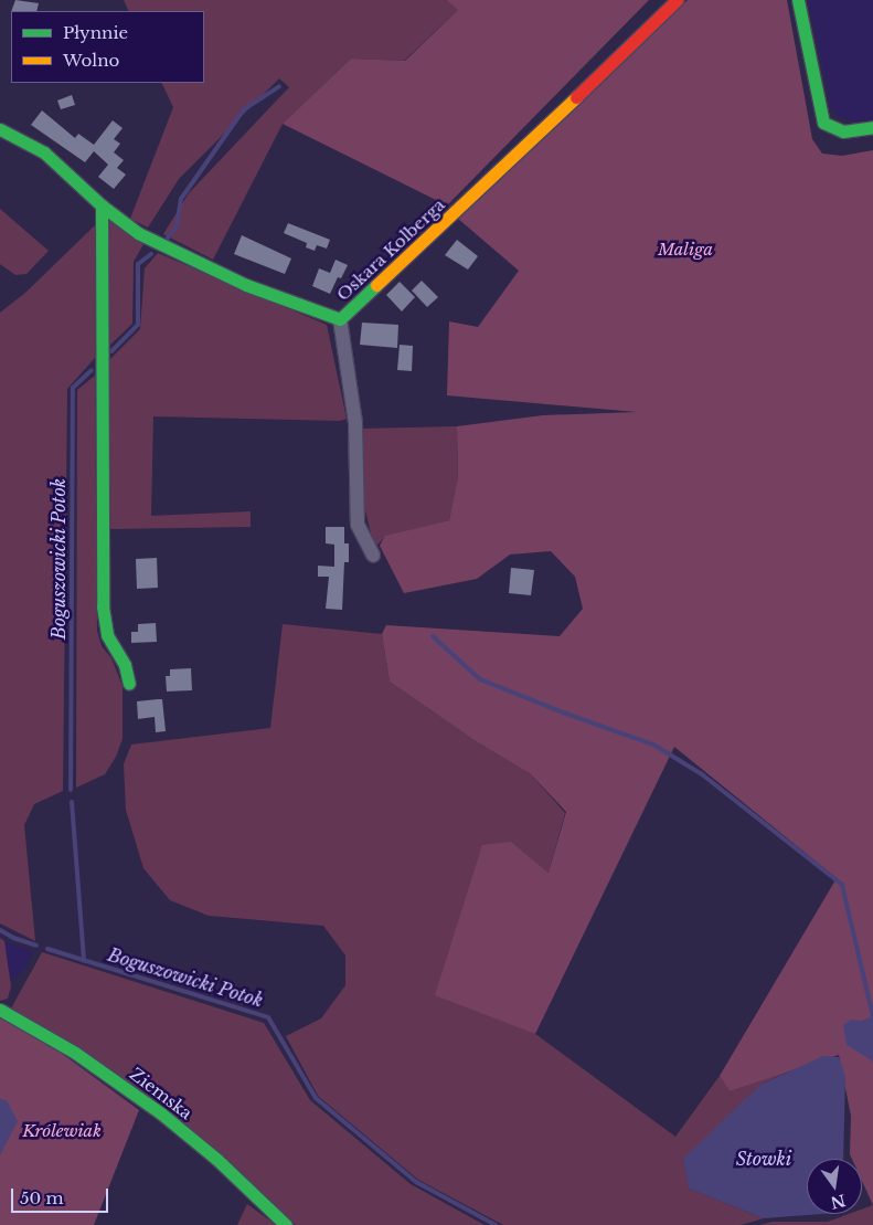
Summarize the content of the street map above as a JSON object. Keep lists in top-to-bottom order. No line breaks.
{"streets":{"street":["Oskara Kolberga","Ziemska"]},"water":["Boguszowicki Potok","Stowki"],"parks":["Maliga","Królewiak"],"legend":["Płynnie","Wolno"],"scale_bar":"50 m","north":"bottom"}
